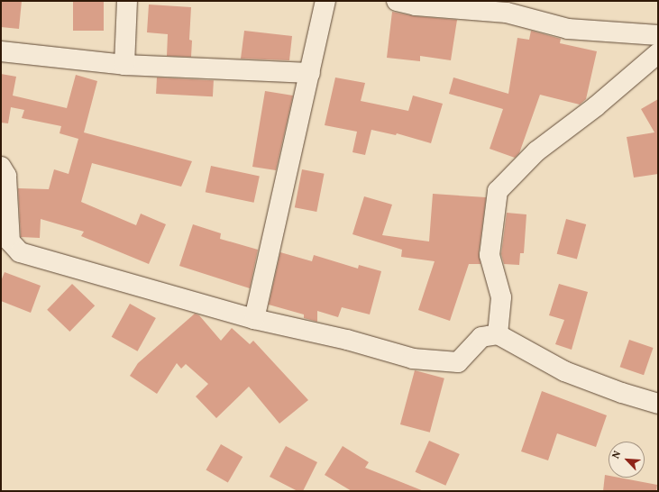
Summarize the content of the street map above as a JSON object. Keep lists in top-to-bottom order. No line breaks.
{"north":"top left"}
